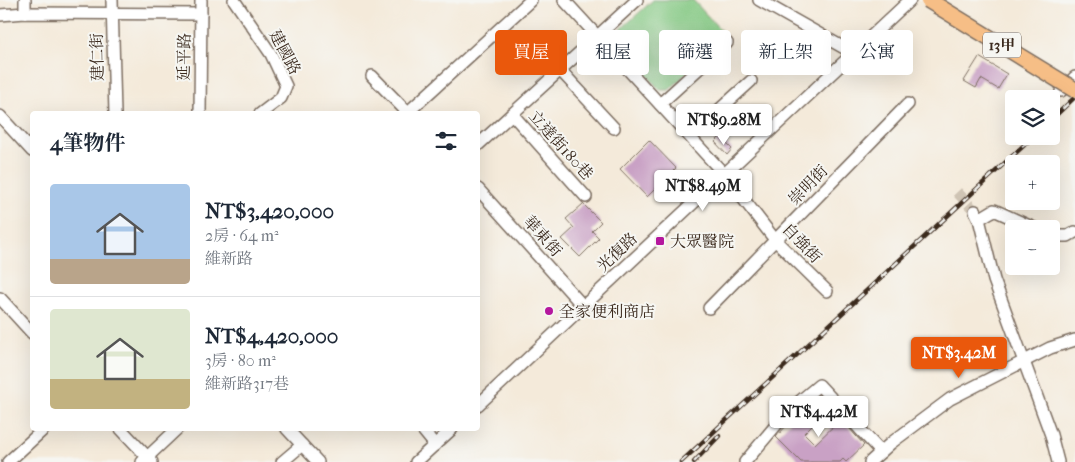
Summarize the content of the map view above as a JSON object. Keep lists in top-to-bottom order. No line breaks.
{"streets":{"main road":["13甲"],"street":["建國路","建仁街","延平路","立達街180巷","崇明街","華東街","自強街","光復路"]},"crossings":[["崇明街","自強街"],["華東街","光復路"],["自強街","光復路"]],"places":{"transit":["大眾醫院"],"other":["全家便利商店"]},"page":{"chip":["買屋","租屋","篩選","新上架","公寓"],"map_buttons":["+","−"],"price":["NT$9.28M","NT$8.49M","NT$3.42M","NT$4.42M"],"heading":"4筆物件","list":[{"name":"NT$3,420,000","note":"2房 · 64 m² · 維新路"},{"name":"NT$4,420,000","note":"3房 · 80 m² · 維新路317巷"}]}}
